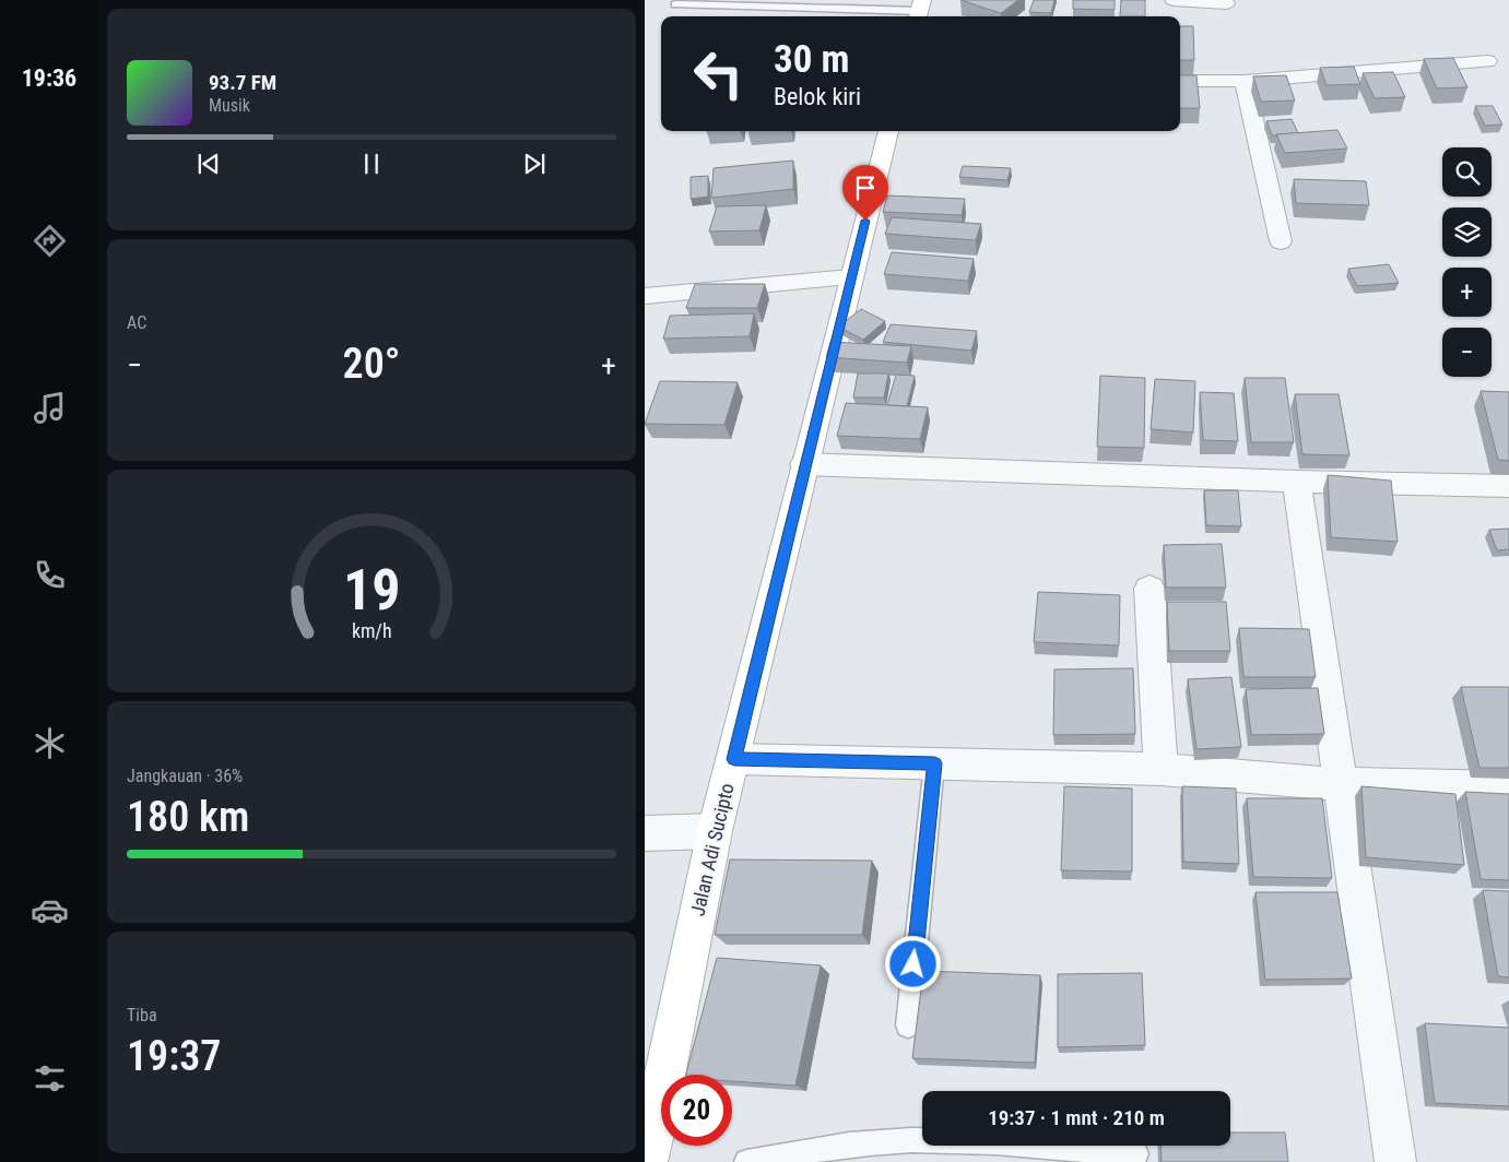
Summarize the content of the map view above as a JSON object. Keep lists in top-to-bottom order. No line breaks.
{"streets":{"street":["Jalan Adi Sucipto"]},"page":{"tabs":"19:36","turn":["30 m","Belok kiri"],"song":["93.7 FM","Musik"],"map_buttons":["+","−"],"tile":["AC",["Jangkauan · 36%","180 km"],["Tiba","19:37"]],"heat":["−","20°","+"],"limit":"20","trip":"19:37 · 1 mnt · 210 m","gauge":["19","km/h"]}}
